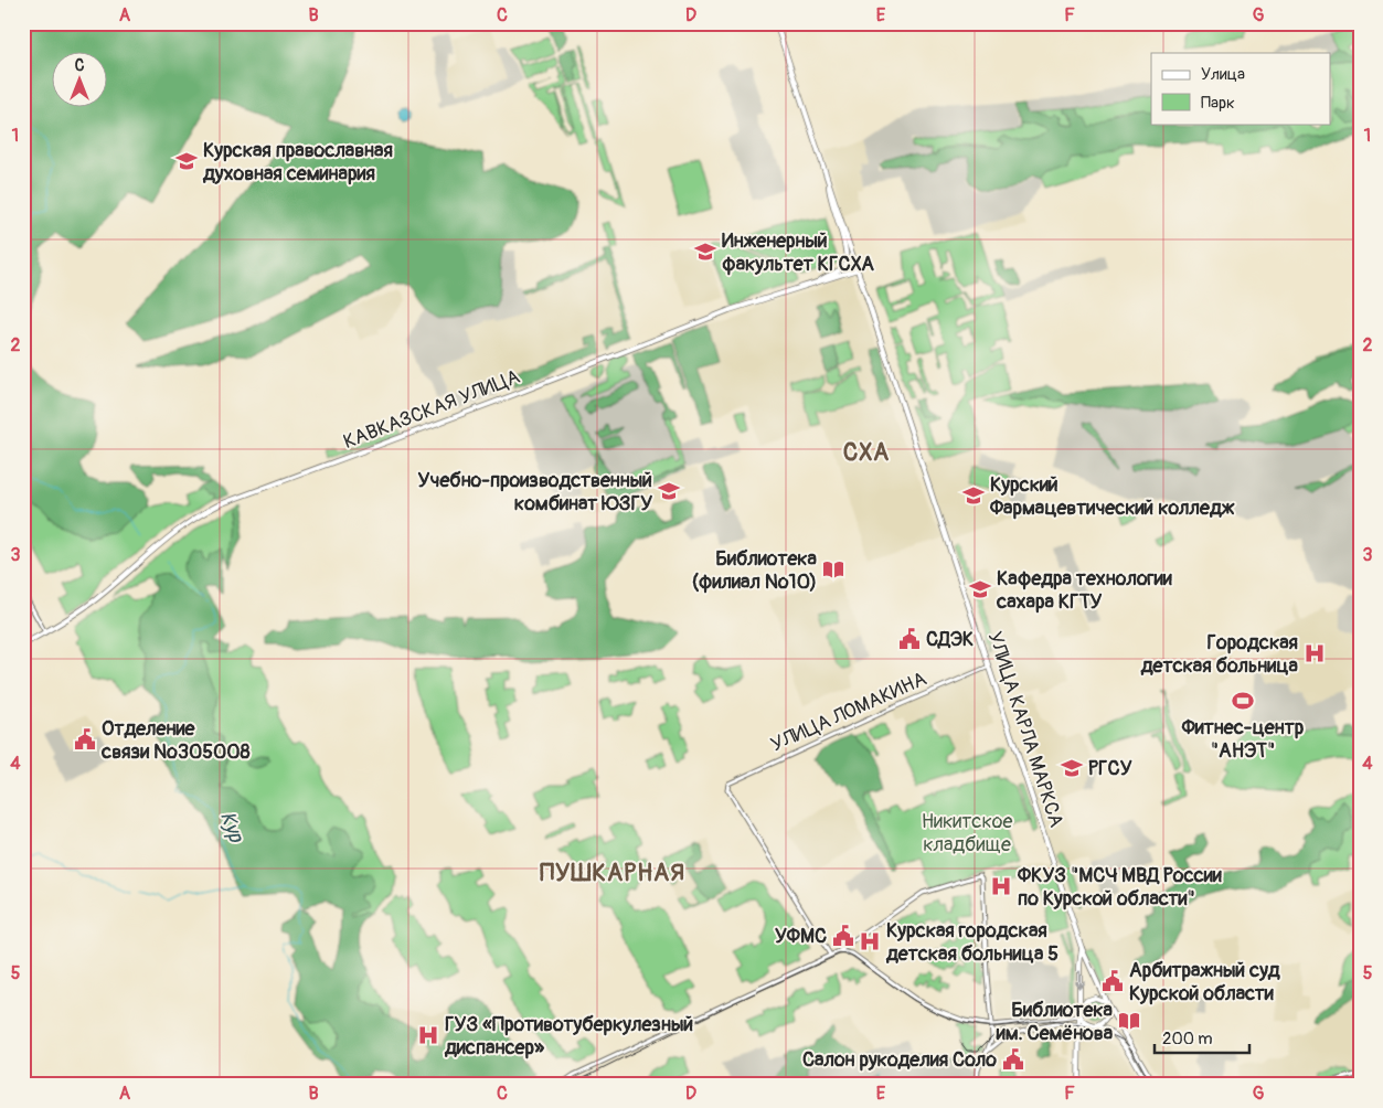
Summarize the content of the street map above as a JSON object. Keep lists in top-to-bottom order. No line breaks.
{"streets":{"main road":["КАВКАЗСКАЯ УЛИЦА","УЛИЦА ЛОМАКИНА","УЛИЦА КАРЛА МАРКСА"]},"crossings":[["КАВКАЗСКАЯ УЛИЦА","УЛИЦА КАРЛА МАРКСА"],["УЛИЦА ЛОМАКИНА","УЛИЦА КАРЛА МАРКСА"]],"districts":["СХА","ПУШКАРНАЯ"],"water":["Кур"],"parks":["Никитское кладбище"],"places":{"school or university":["Курская православная духовная семинария","Инженерный факультет КГСХА","Учебно-производственный комбинат ЮЗГУ","Курский Фармацевтический колледж","Кафедра технологии сахара КГТУ","РГСУ"],"library":["Библиотека (филиал №10)","Библиотека им. Семёнова"],"public building":["СДЭК","Отделение связи №305008","УФМС","Арбитражный суд Курской области","Салон рукоделия Соло"],"hospital":["Городская детская больница","ФКУЗ \"МСЧ МВД России по Курской области\"","Курская городская детская больница 5","ГУЗ «Противотуберкулезный диспансер»"],"sports":["Фитнес-центр \"АНЭТ\""]},"legend":["Улица","Парк"],"scale_bar":"200 m","north":"top","grid":{"columns":["A","B","C","D","E","F","G"],"rows":["1","2","3","4","5"]}}
